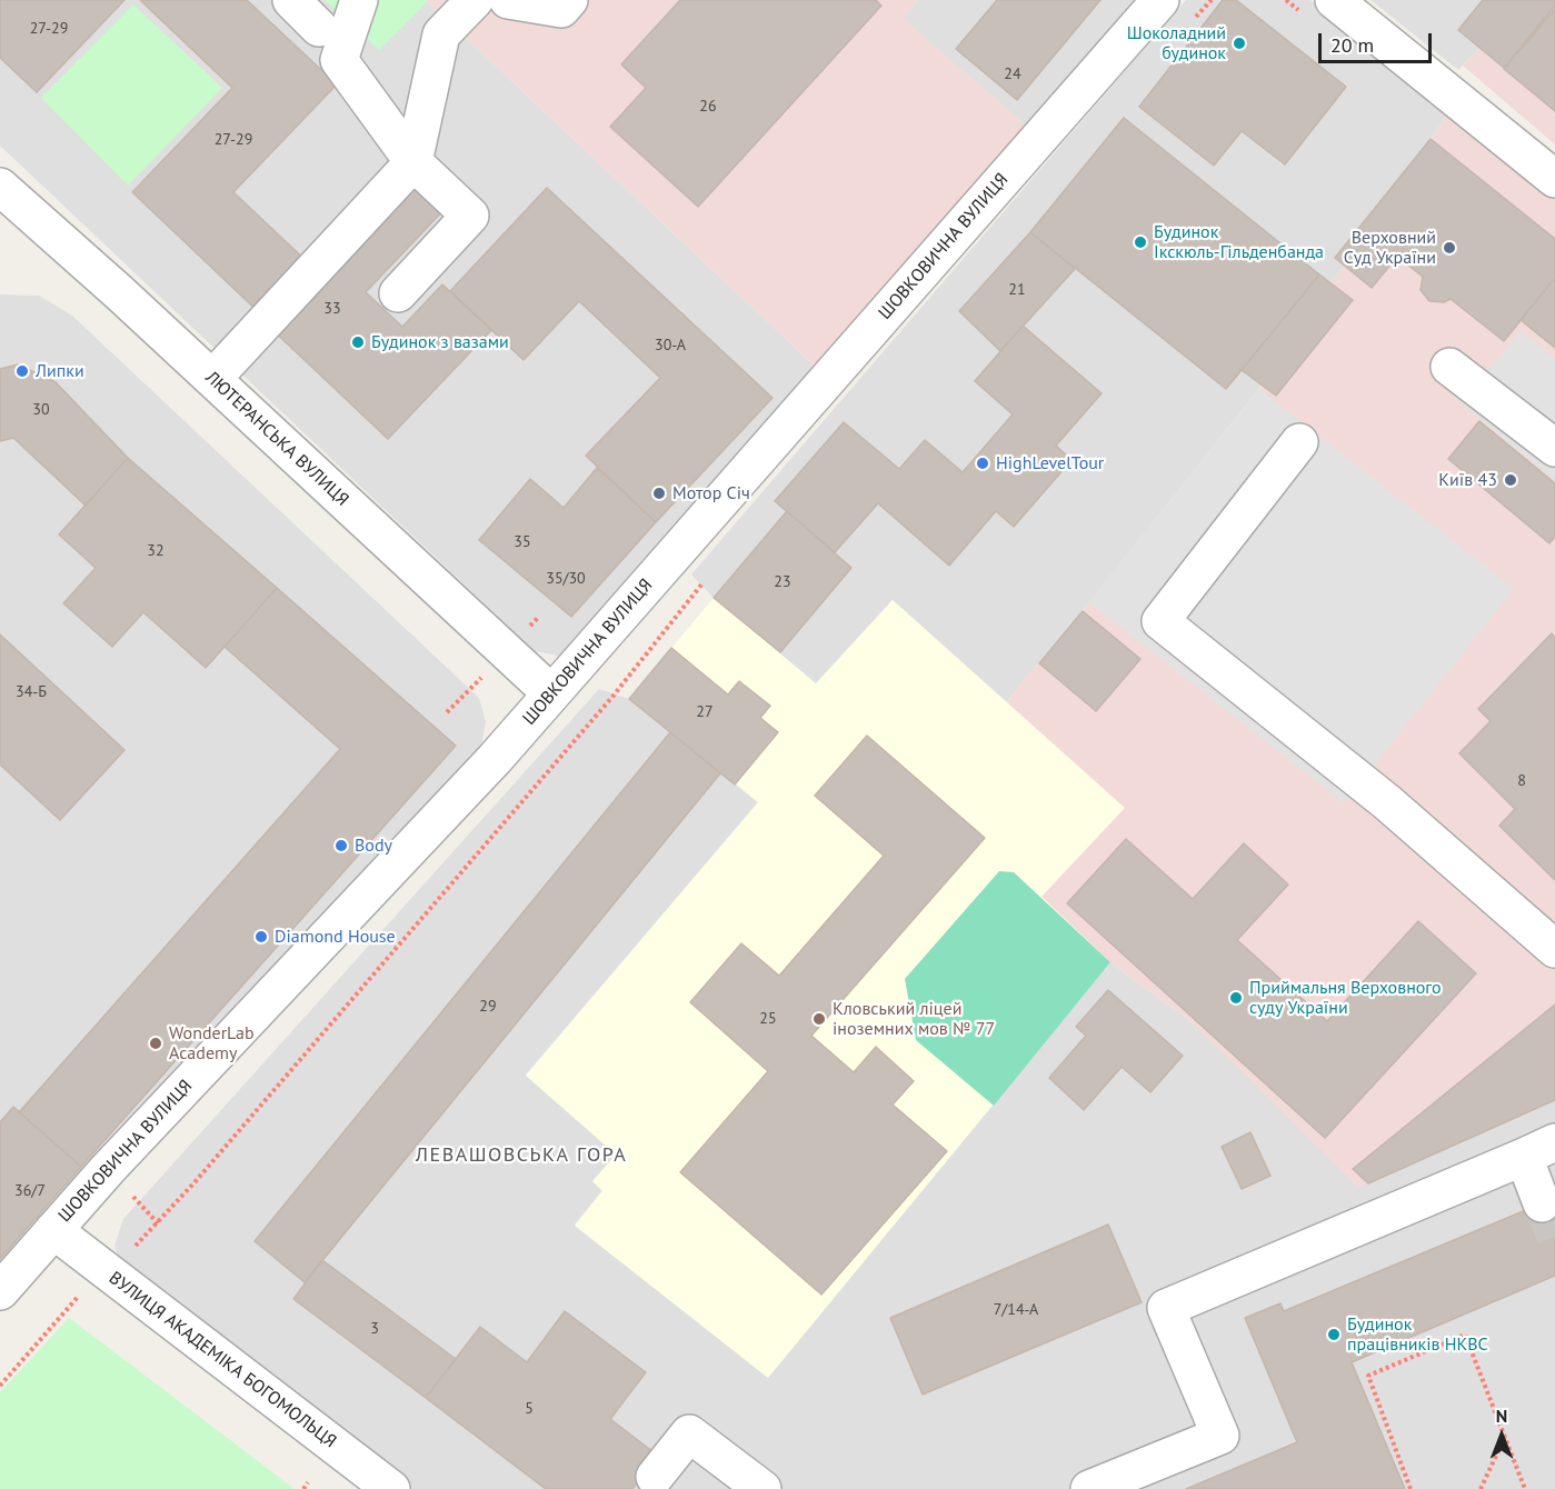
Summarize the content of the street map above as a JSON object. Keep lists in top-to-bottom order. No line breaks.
{"streets":{"street":["ШОВКОВИЧНА ВУЛИЦЯ","ЛЮТЕРАНСЬКА ВУЛИЦЯ","ВУЛИЦЯ АКАДЕМІКА БОГОМОЛЬЦЯ"]},"crossings":[["ШОВКОВИЧНА ВУЛИЦЯ","ЛЮТЕРАНСЬКА ВУЛИЦЯ"],["ШОВКОВИЧНА ВУЛИЦЯ","ВУЛИЦЯ АКАДЕМІКА БОГОМОЛЬЦЯ"]],"districts":["ЛЕВАШОВСЬКА ГОРА"],"places":["Шоколадний будинок","Будинок Ікскюль-Гільденбанда","Верховний Суд України","Будинок з вазами","Липки","HighLevelTour","Київ 43","Мотор Січ","Body","Diamond House","Приймальня Верховного суду України","Кловський ліцей іноземних мов № 77","WonderLab Academy","Будинок працівників НКВС"],"house_numbers":["27-29","24","26","27-29","21","33","30-А","30","35","32","35/30","23","34-Б","27","8","29","25","36/7","7/14-А","3","5"],"scale_bar":"20 m","north":"top"}
